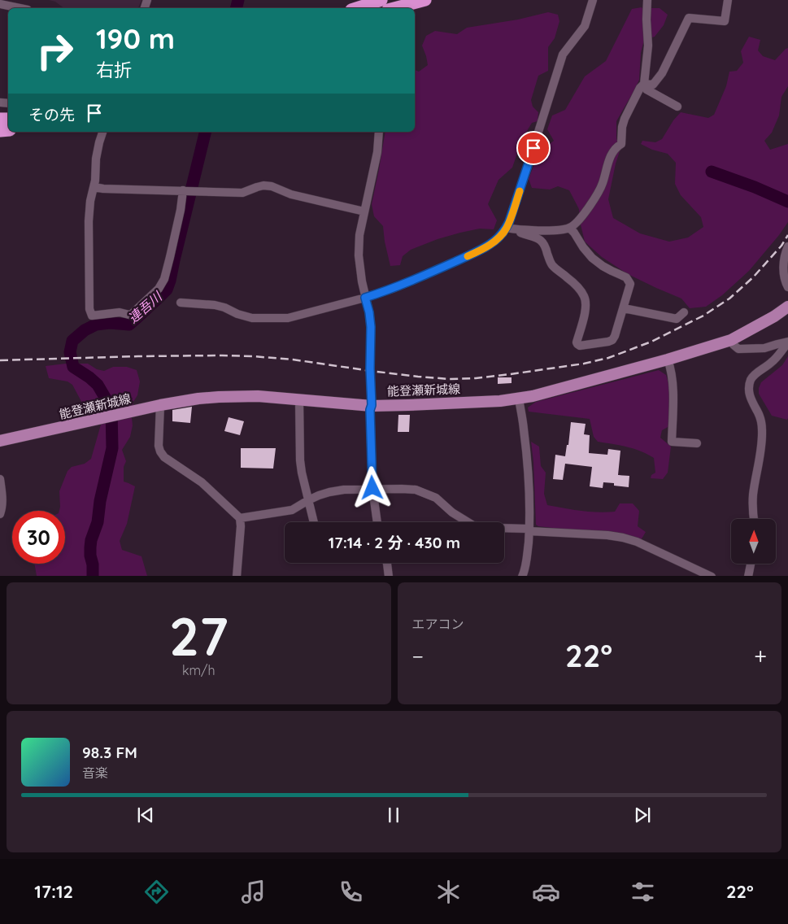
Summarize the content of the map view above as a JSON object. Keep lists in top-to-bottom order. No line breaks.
{"streets":{"main road":["能登瀬新城線"]},"water":["連吾川"],"north":"top","page":{"turn":["190 m","右折"],"then":"その先","limit":"30","trip":"17:14 · 2 分 · 430 m","tile":[["27","km/h"],"エアコン"],"heat":["−","22°","+"],"song":["98.3 FM","音楽"],"tabs":["17:12","22°"]}}
